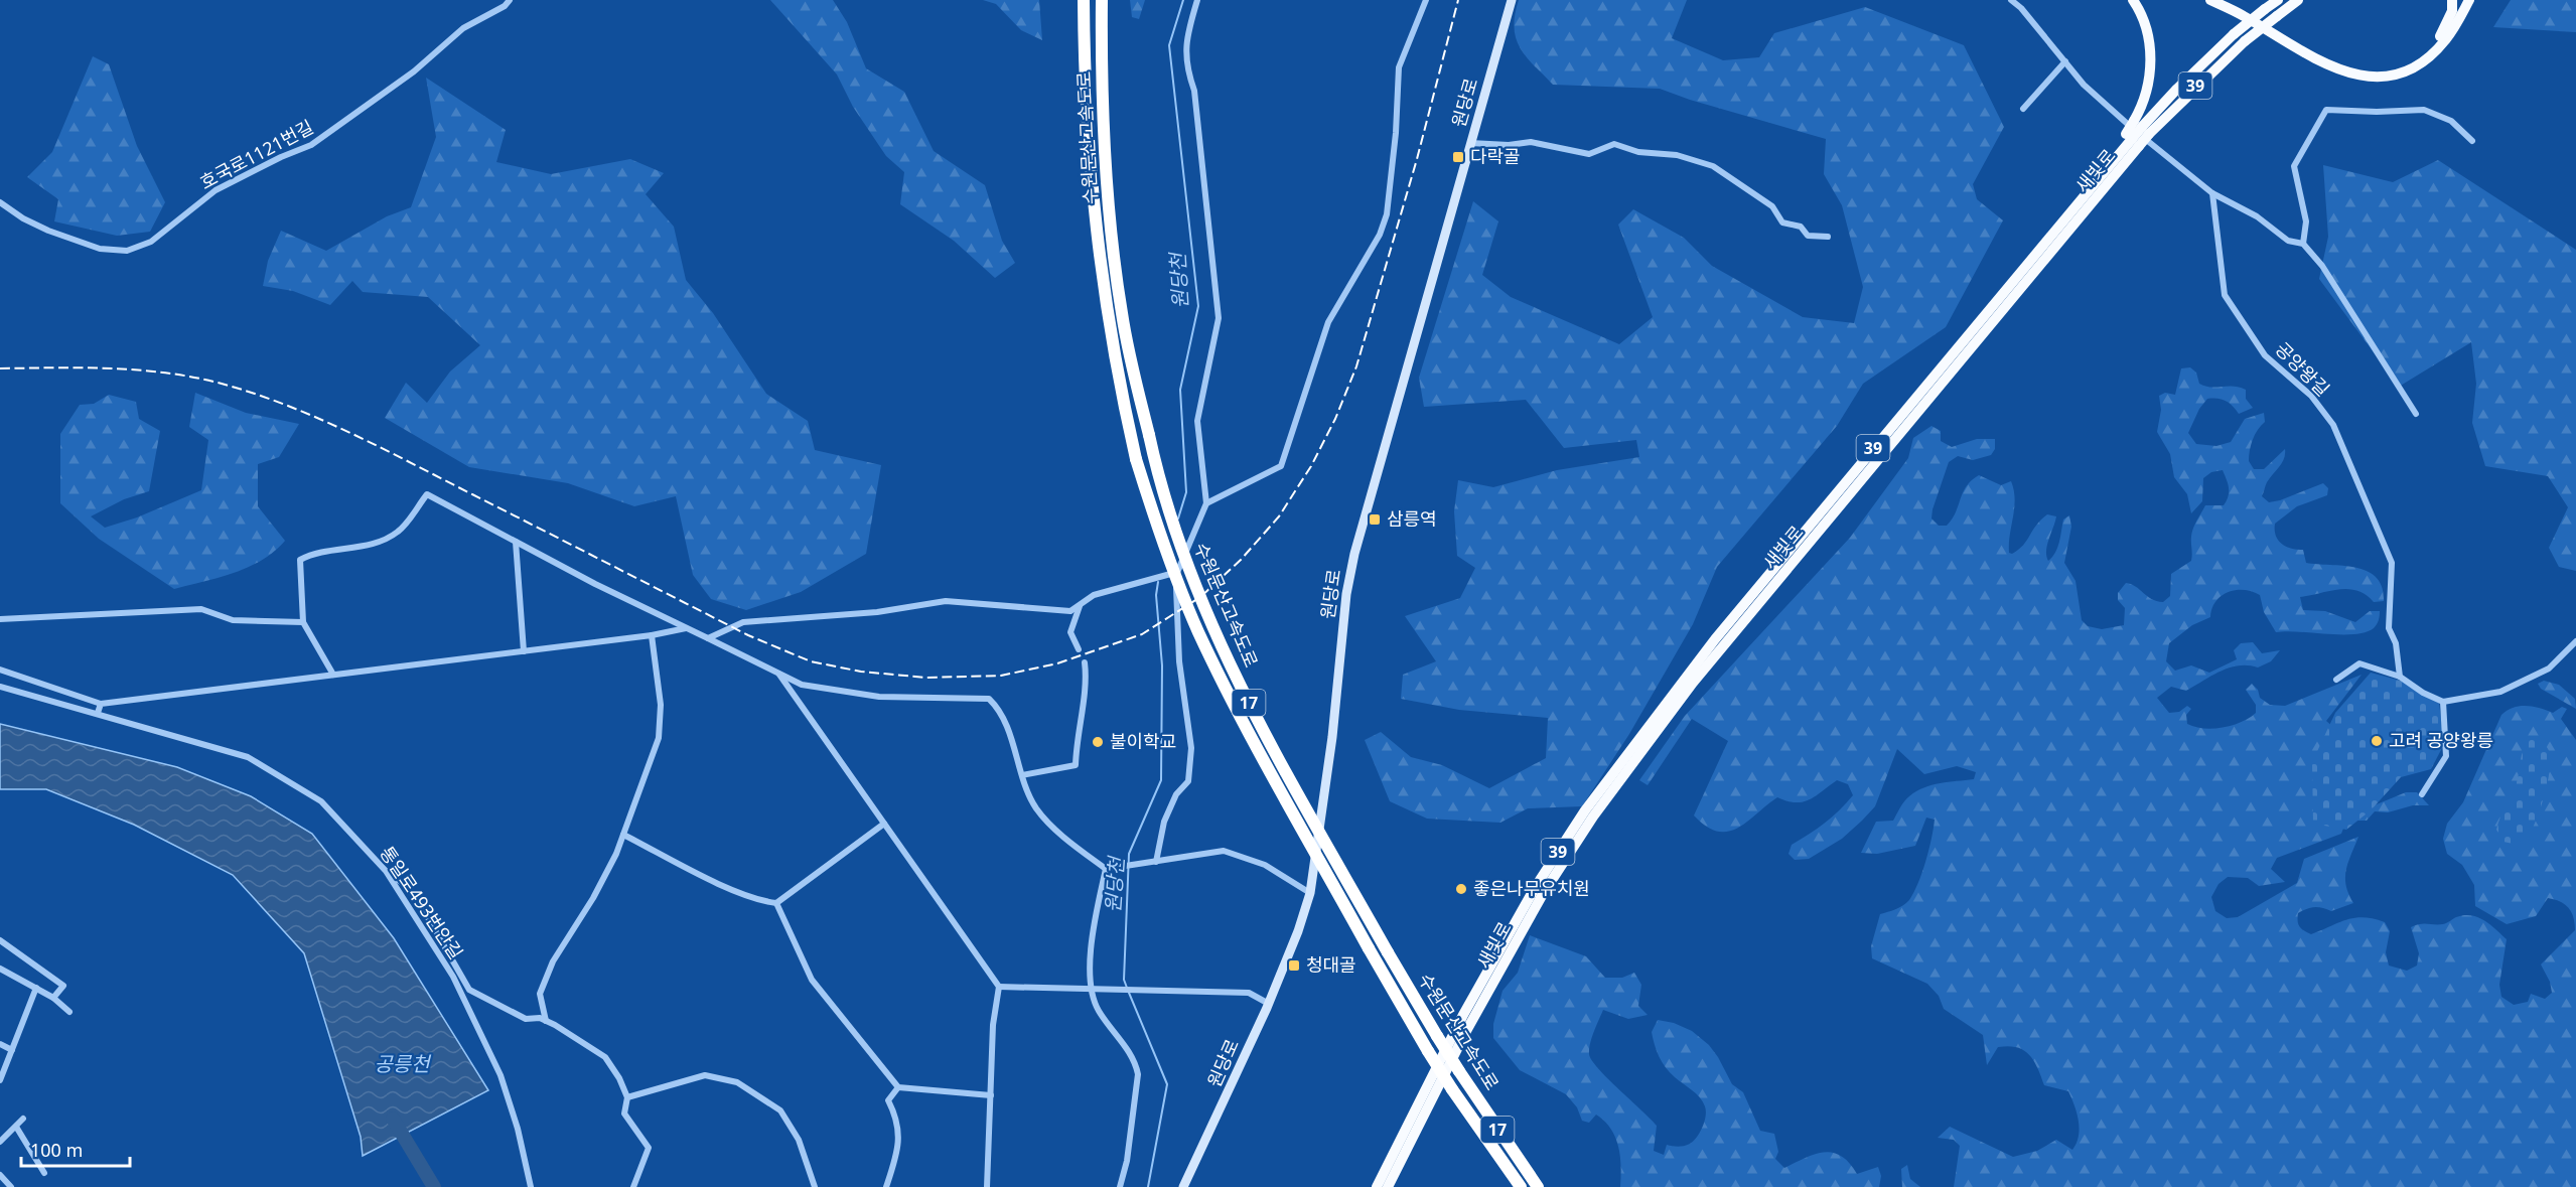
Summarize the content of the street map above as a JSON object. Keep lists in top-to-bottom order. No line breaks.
{"streets":{"highway":["39","수원문산고속도로","새빛로","17"],"main road":["원당로"],"street":["호국로1121번길","공양왕길","통일로493번안길"]},"water":["원당천","공릉천"],"places":{"transit":["다락골","삼릉역","청대골"],"other":["고려 공양왕릉","불이학교","좋은나무유치원"]},"scale_bar":"100 m"}
